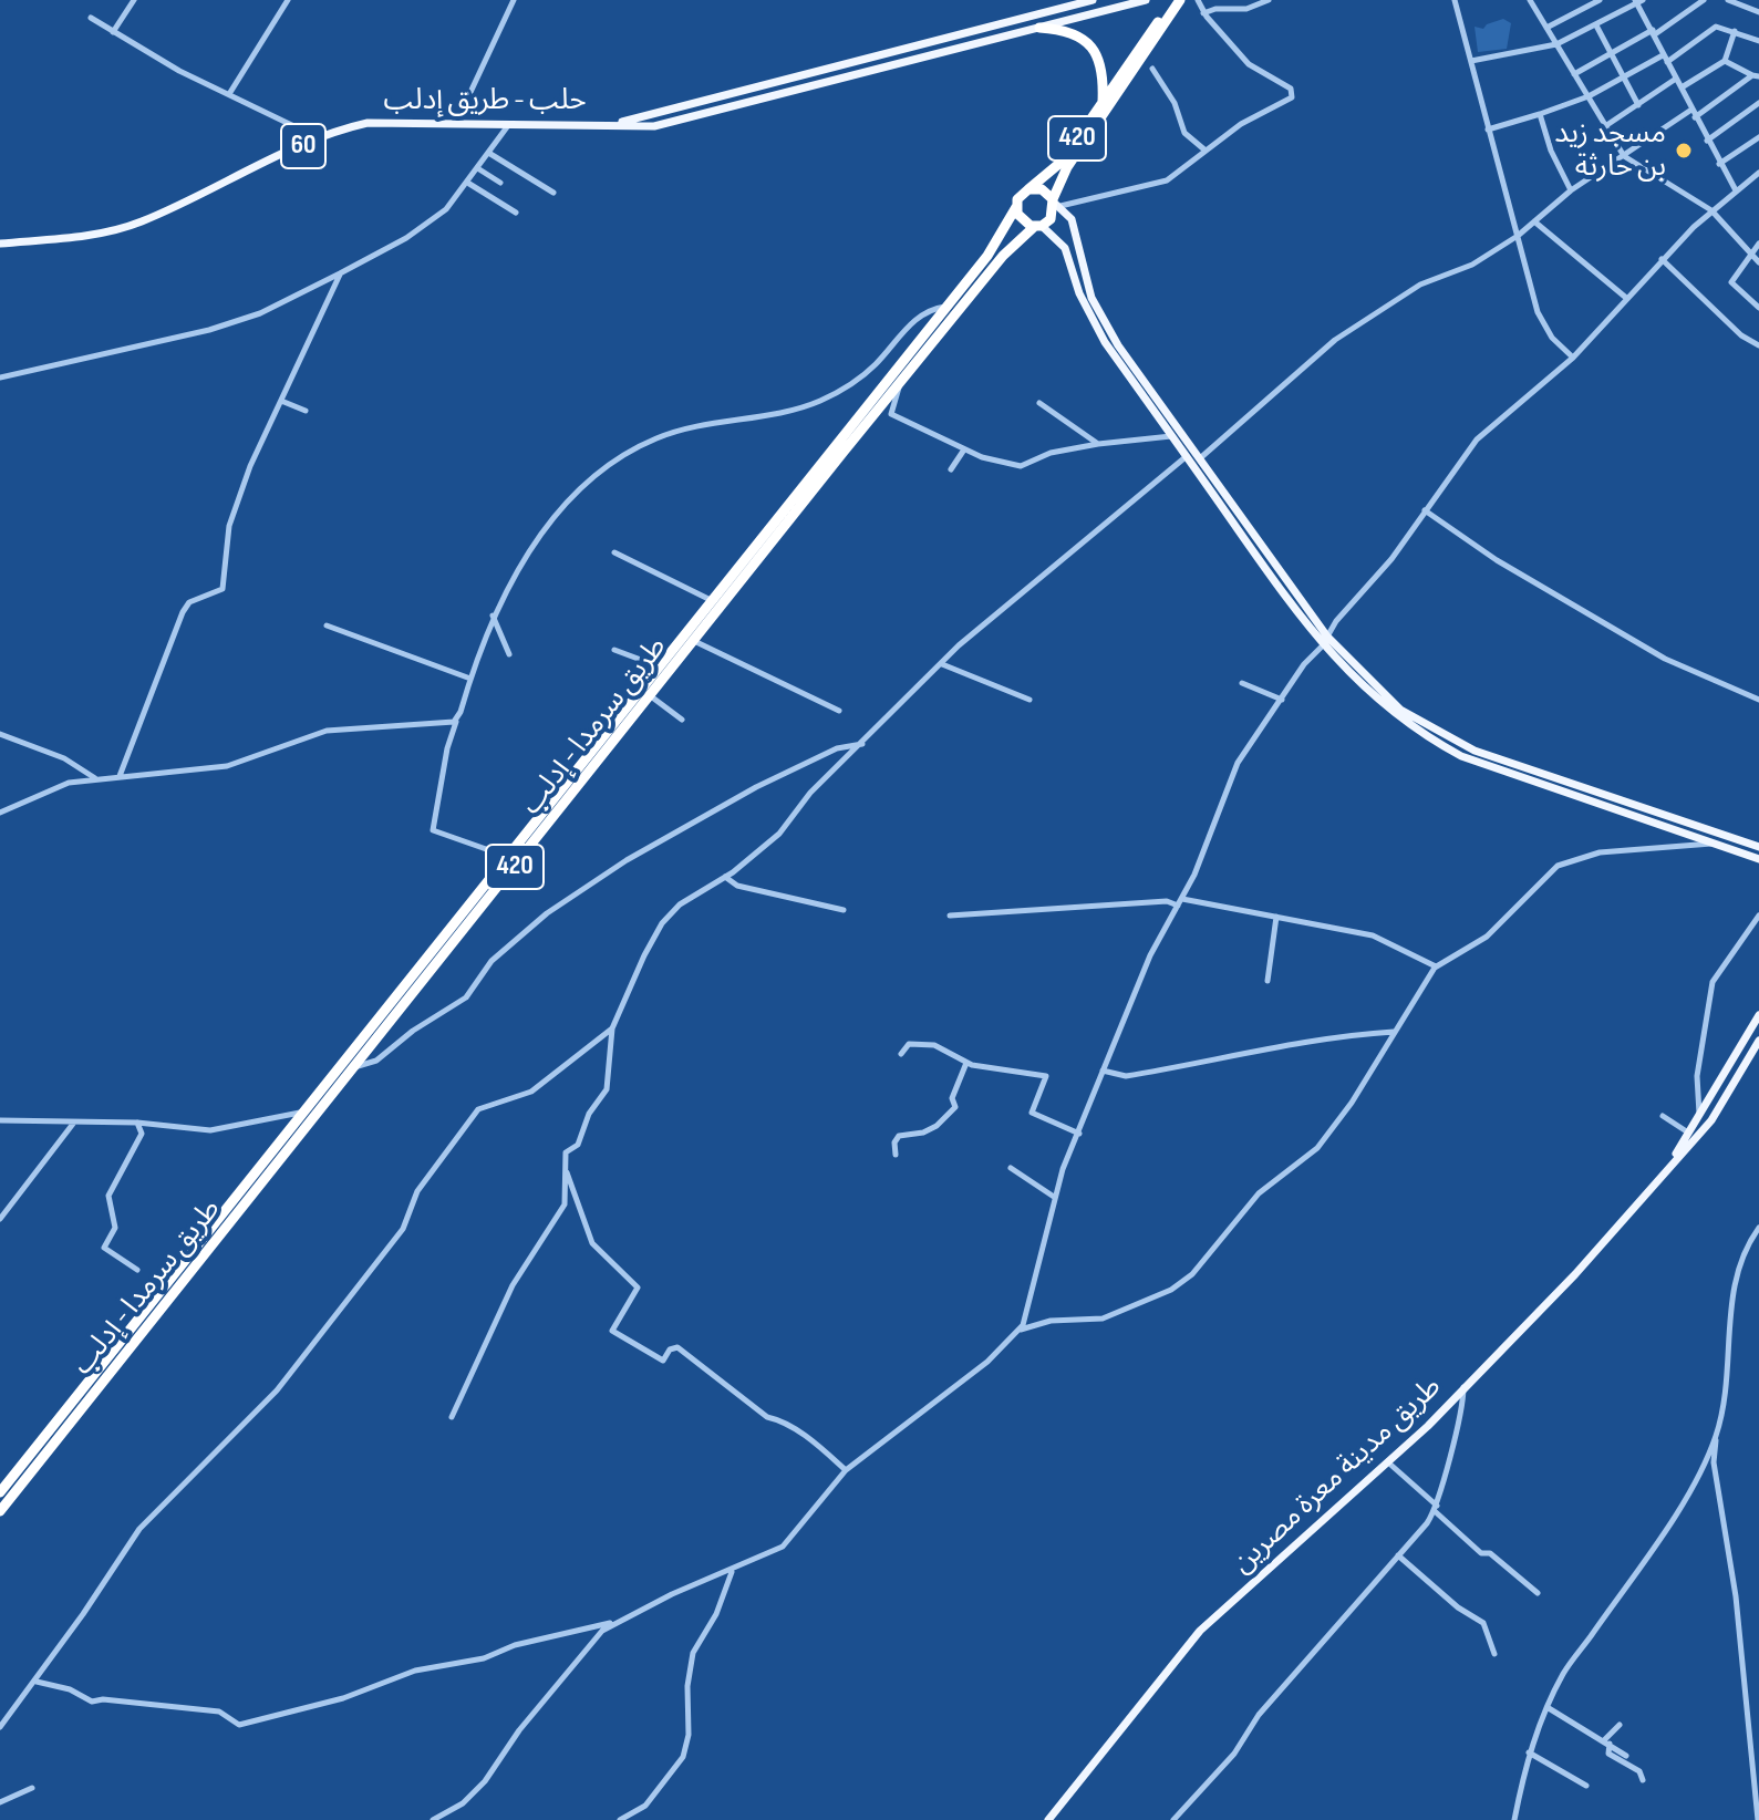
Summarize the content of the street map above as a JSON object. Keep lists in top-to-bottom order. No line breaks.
{"streets":{"highway":["420","طريق سرمدا - إدلب"],"main road":["حلب - طريق إدلب","60","طريق مدينة معرة مصرين"]},"crossings":[["420","طريق سرمدا - إدلب"]],"places":["مسجد زيد بن حارثة"]}
